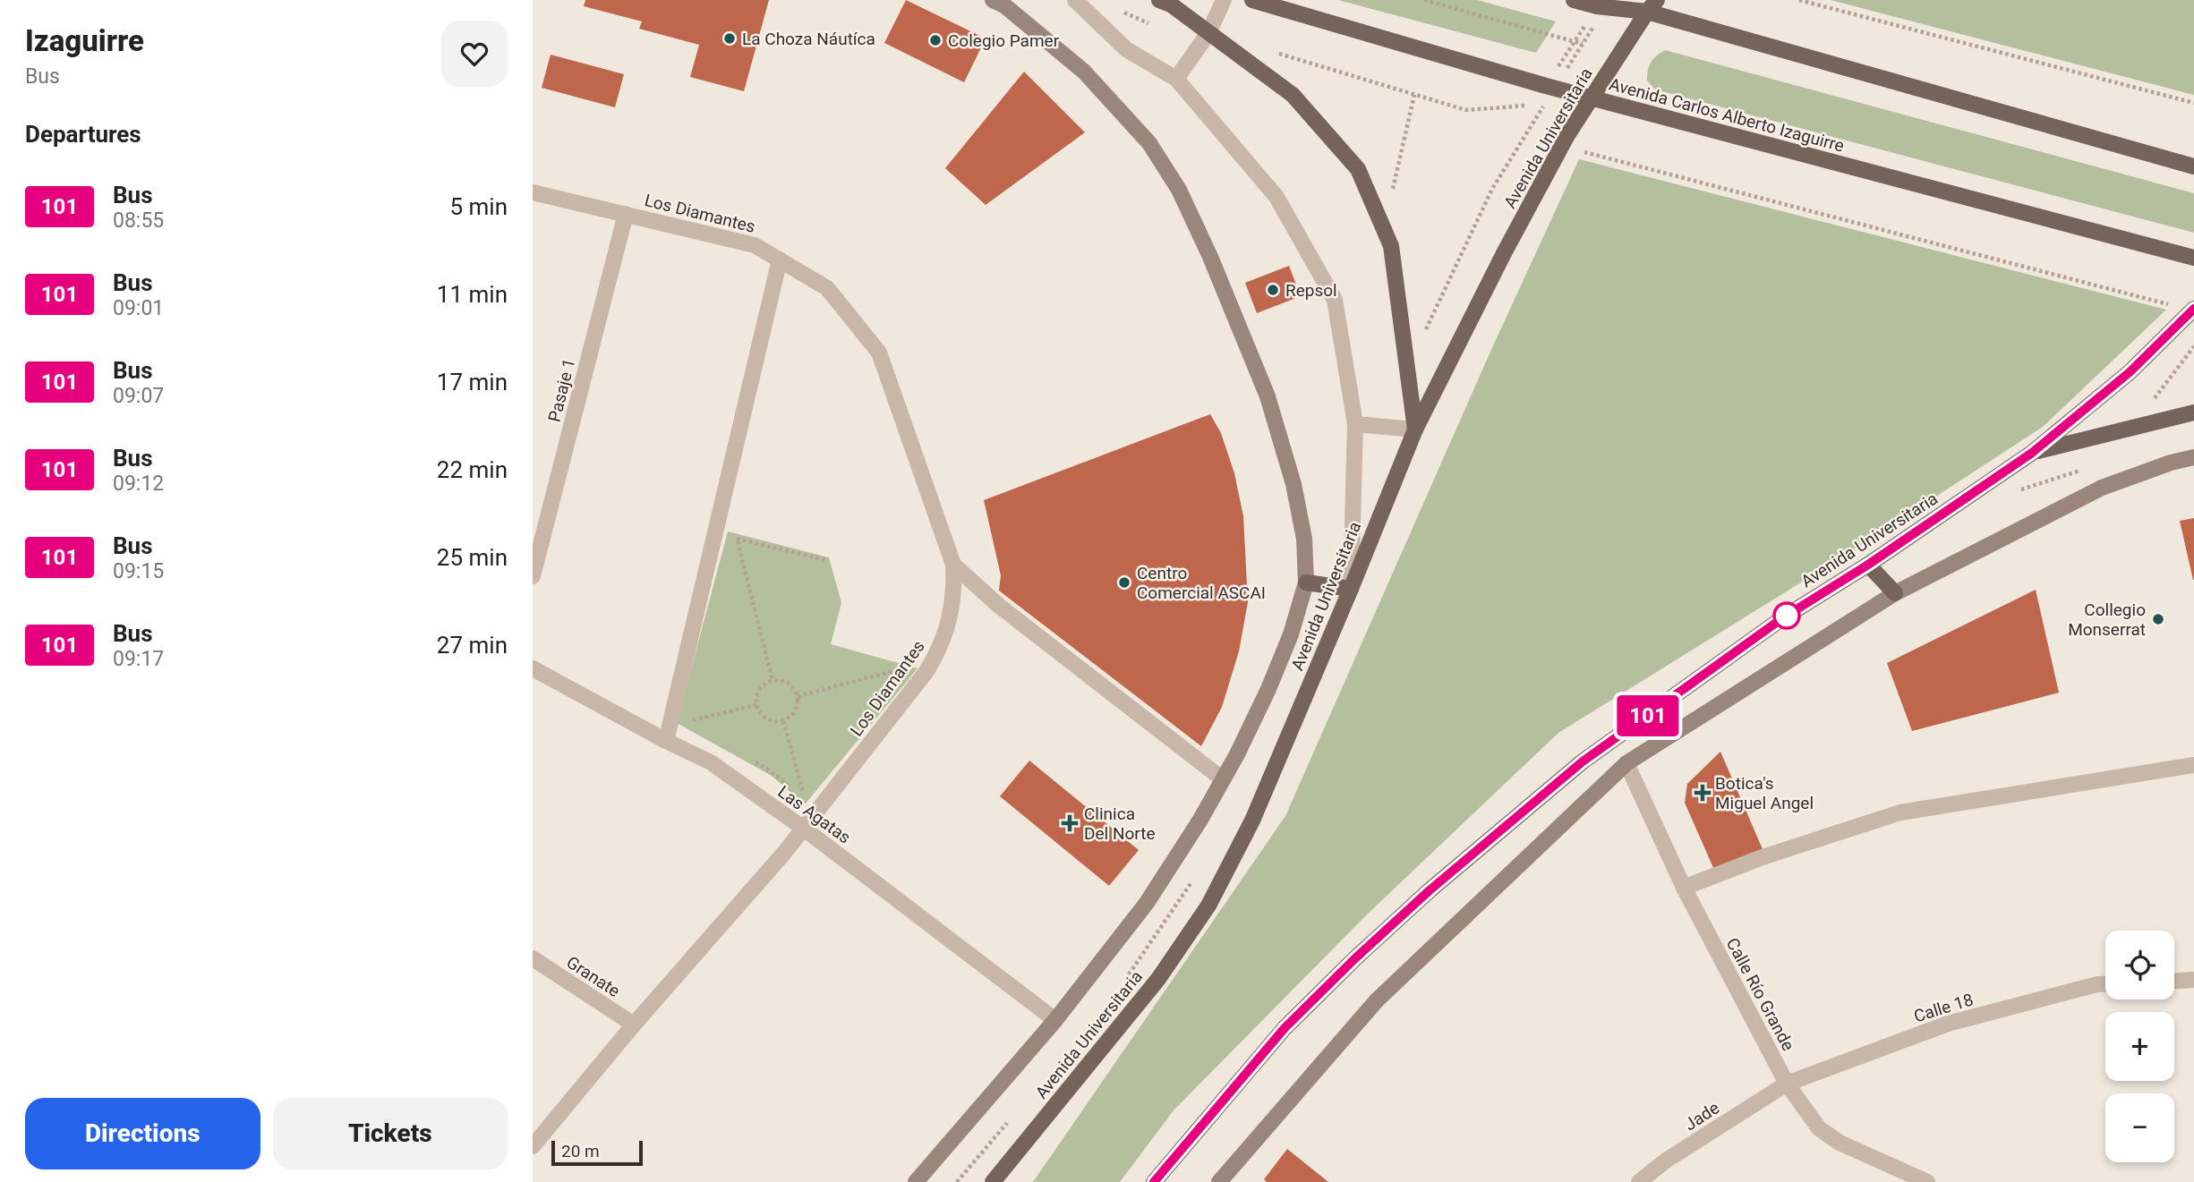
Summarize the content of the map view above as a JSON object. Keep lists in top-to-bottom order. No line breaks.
{"streets":{"main road":["Avenida Carlos Alberto Izaguirre","Avenida Universitaria"],"street":["Los Diamantes","Pasaje 1","Las Agatas","Granate","Calle Río Grande","Calle 18","Jade"]},"crossings":[["Avenida Carlos Alberto Izaguirre","Avenida Universitaria"],["Avenida Universitaria","Las Agatas"],["Los Diamantes","Pasaje 1"],["Los Diamantes","Las Agatas"],["Los Diamantes","Granate"],["Calle Río Grande","Calle 18"],["Calle Río Grande","Jade"],["Calle 18","Jade"]],"places":{"other":["La Choza Náutíca","Colegio Pamer","Repsol","Centro Comercial ASCAI","Collegio Monserrat"],"health":["Botica's Miguel Angel","Clinica Del Norte"]},"lines":["bus line 101"],"scale_bar":"20 m","page":{"heading":[["Izaguirre","Bus"],"Departures"],"on_map":"101","list":[{"mark":"101","name":"Bus","note":"08:55","value":"5 min"},{"mark":"101","name":"Bus","note":"09:01","value":"11 min"},{"mark":"101","name":"Bus","note":"09:07","value":"17 min"},{"mark":"101","name":"Bus","note":"09:12","value":"22 min"},{"mark":"101","name":"Bus","note":"09:15","value":"25 min"},{"mark":"101","name":"Bus","note":"09:17","value":"27 min"}],"map_buttons":["+","−"],"buttons":["Directions","Tickets"],"scale":"20 m"}}
